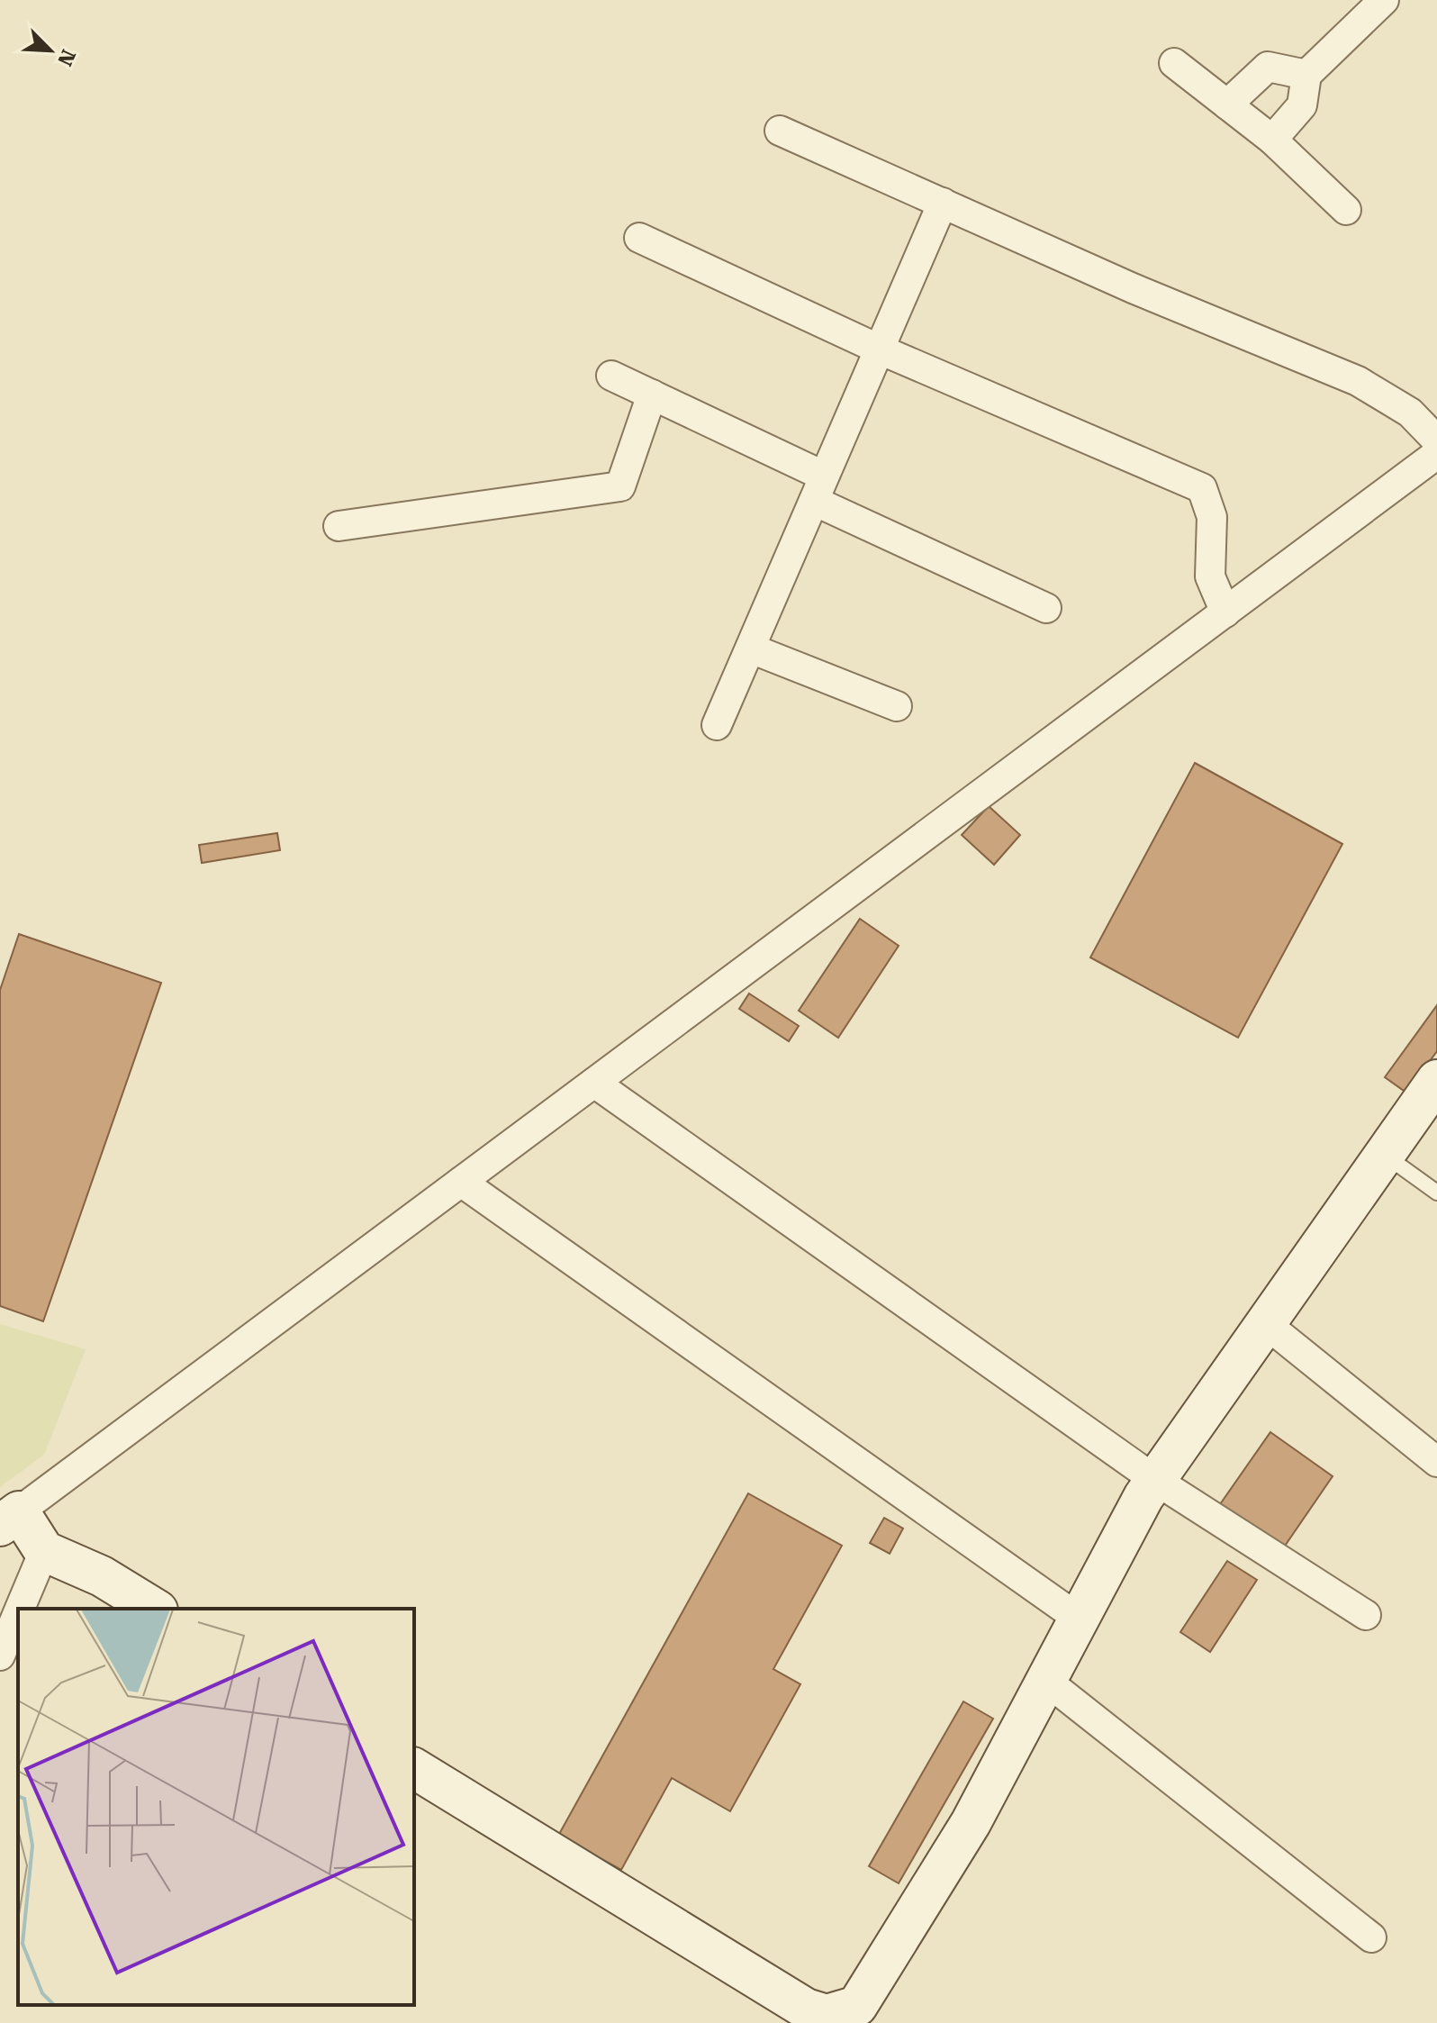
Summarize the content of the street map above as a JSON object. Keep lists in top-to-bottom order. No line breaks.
{"north":"bottom right"}
